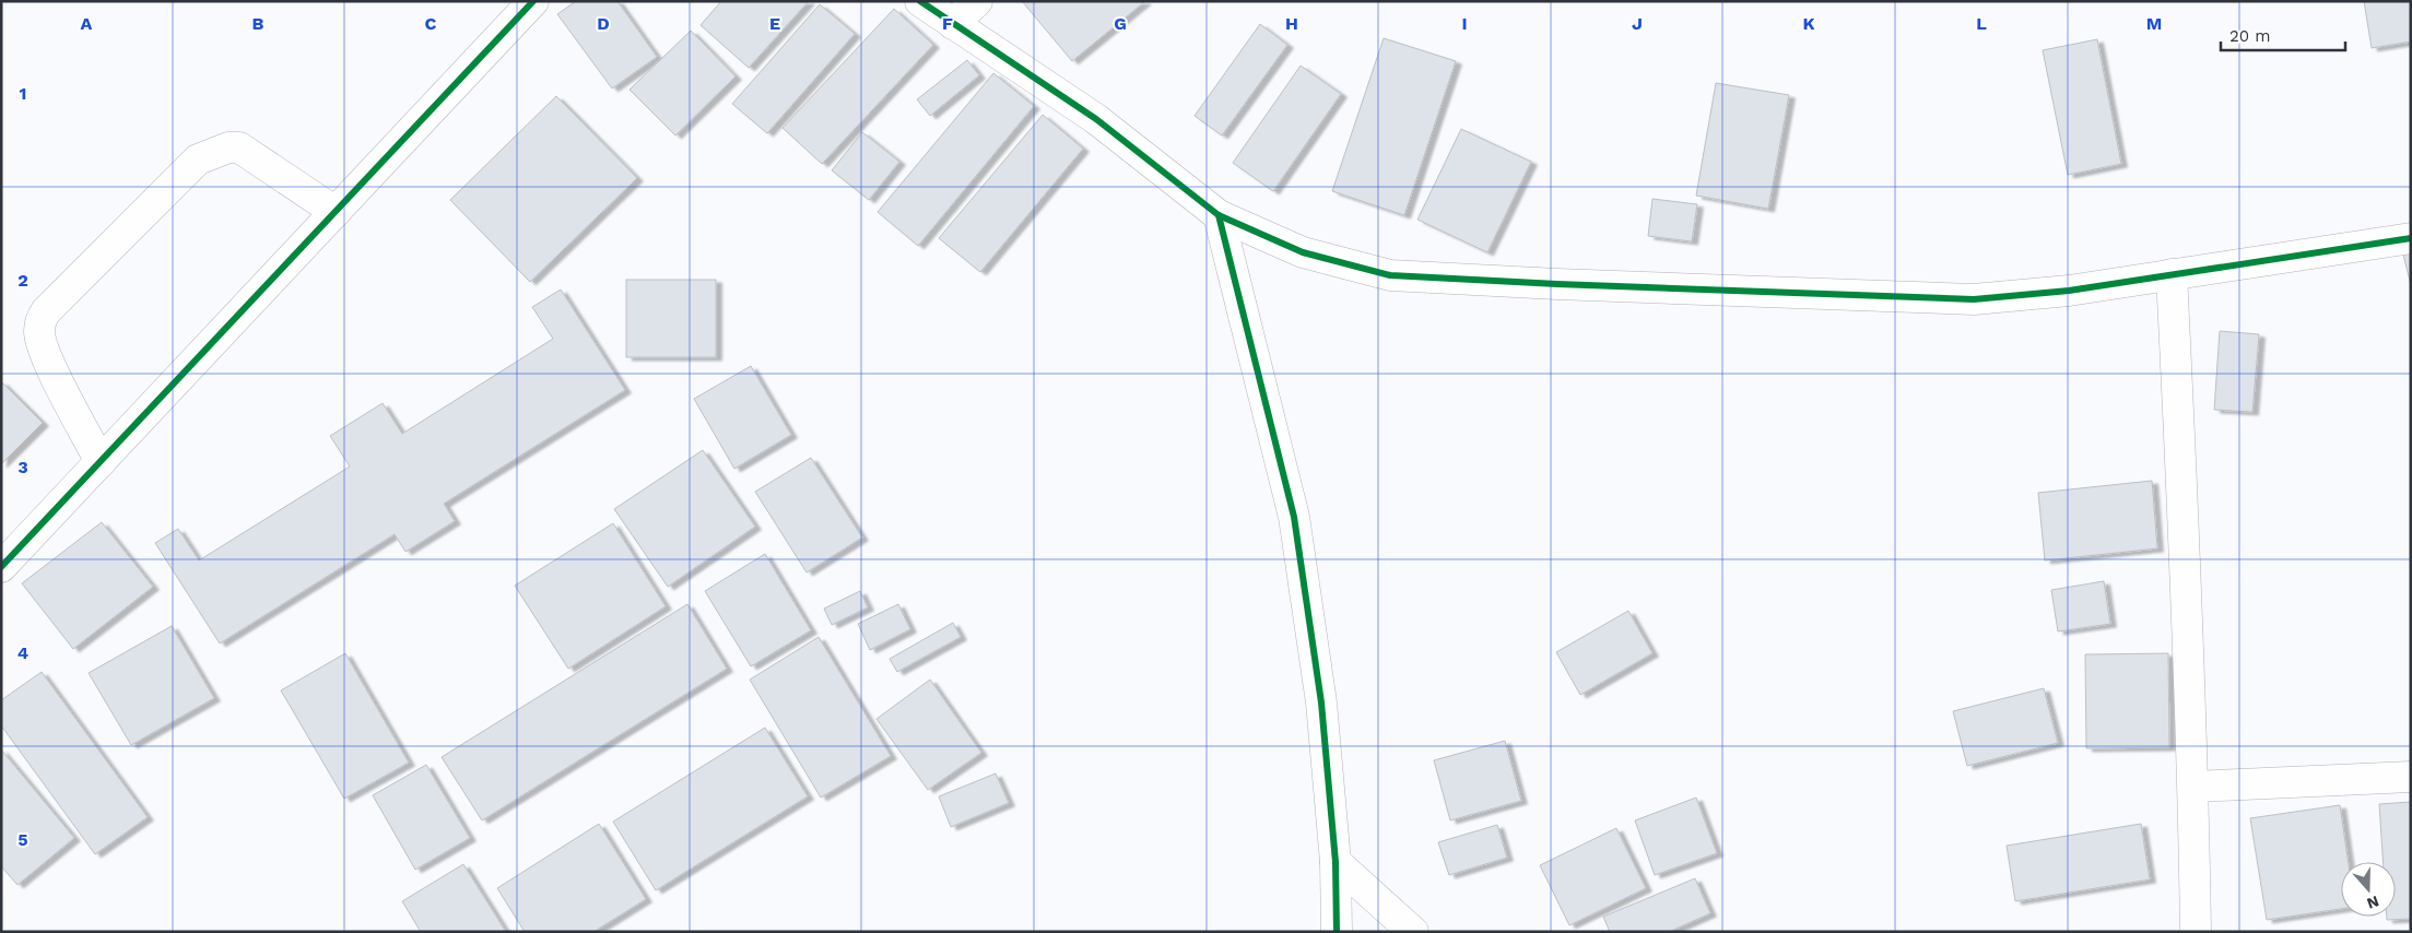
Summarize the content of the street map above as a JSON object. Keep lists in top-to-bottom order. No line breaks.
{"scale_bar":"20 m","north":"bottom","grid":{"columns":["A","B","C","D","E","F","G","H","I","J","K","L","M"],"rows":["1","2","3","4","5"]}}
